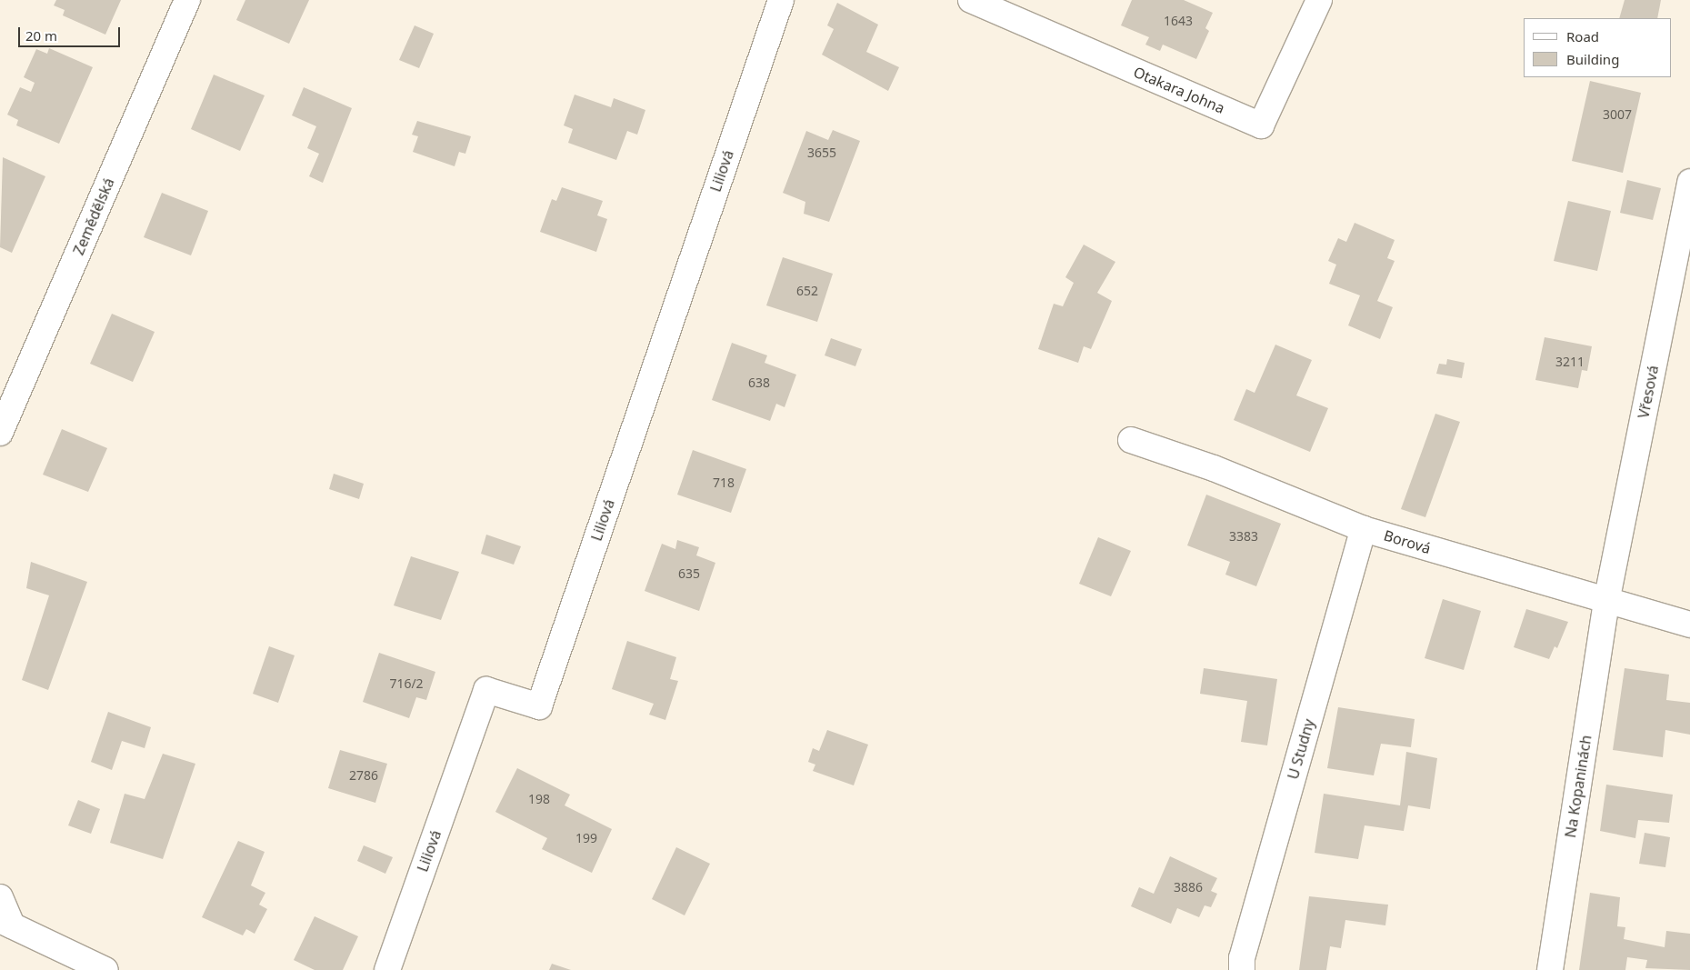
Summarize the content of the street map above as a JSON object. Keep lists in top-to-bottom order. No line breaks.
{"streets":{"street":["Otakara Johna","Liliová","Zemědělská","Vřesová","Borová","U Studny","Na Kopaninách"]},"crossings":[["Vřesová","Borová"],["Vřesová","Na Kopaninách"],["Borová","U Studny"],["Borová","Na Kopaninách"]],"house_numbers":["1643","3007","3655","652","3211","638","718","3383","635","716/2","2786","198","199","3886"],"legend":["Road","Building"],"scale_bar":"20 m"}
